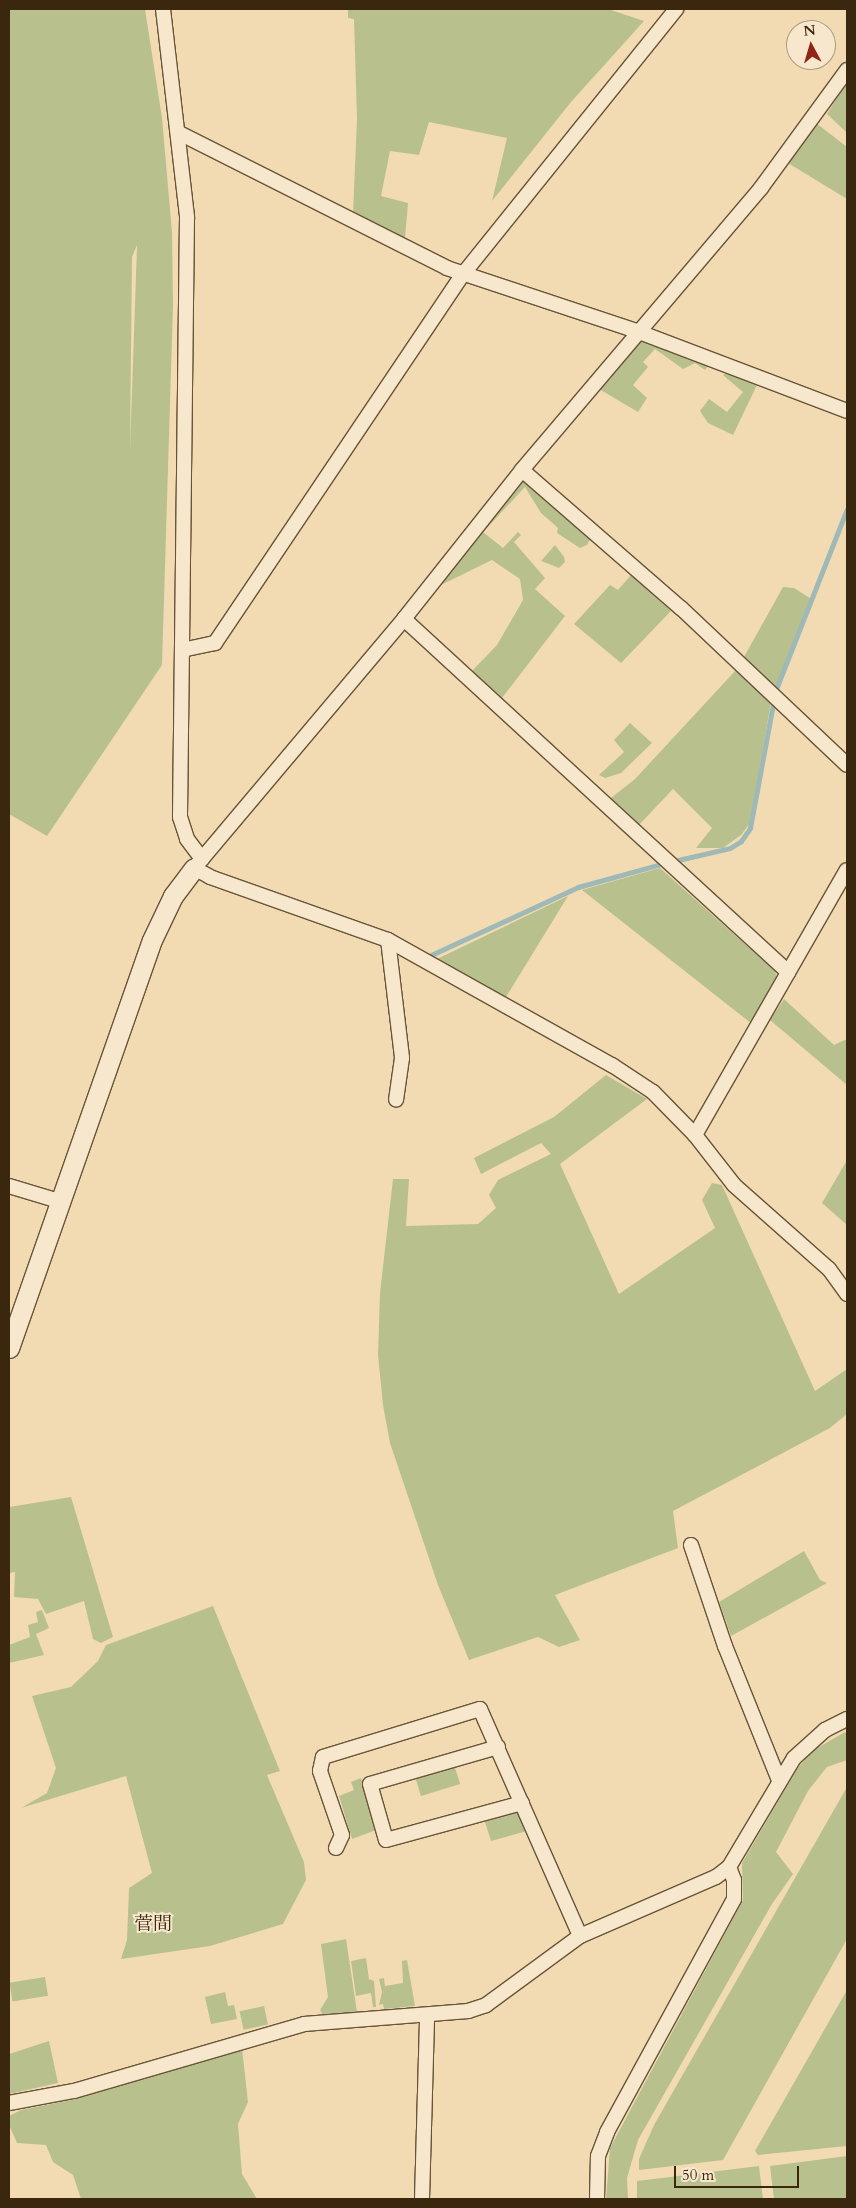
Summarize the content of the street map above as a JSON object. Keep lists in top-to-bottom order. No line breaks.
{"districts":["菅間"],"scale_bar":"50 m","north":"top"}
